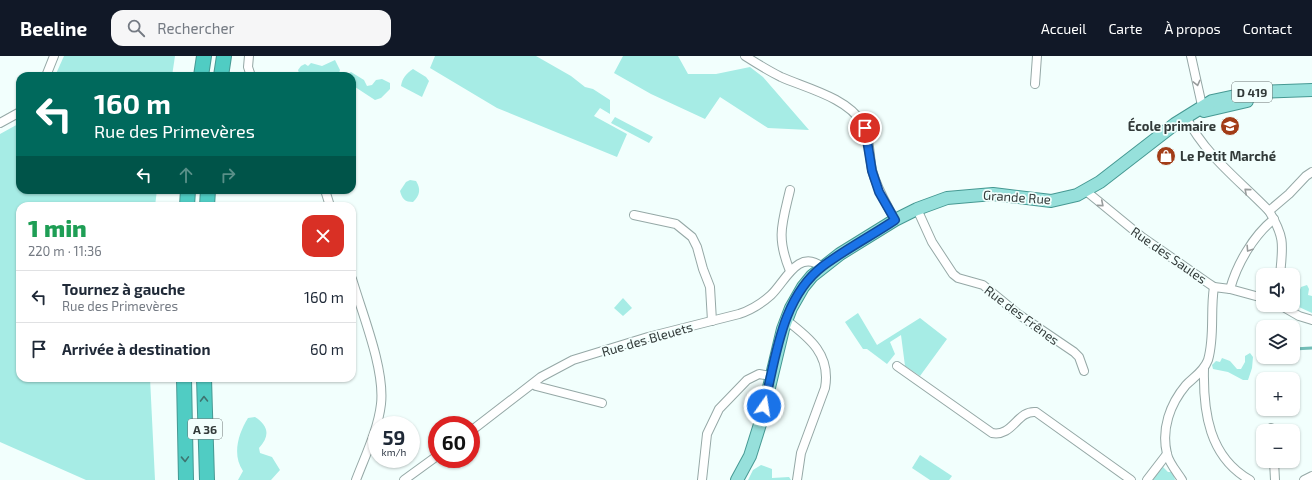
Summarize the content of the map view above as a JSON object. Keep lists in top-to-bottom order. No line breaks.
{"streets":{"highway":["A 36"],"main road":["D 419","Grande Rue"],"street":["Rue des Saules","Rue des Frênes","Rue des Bleuets"]},"crossings":[["Grande Rue","Rue des Saules"],["Grande Rue","Rue des Frênes"],["Grande Rue","Rue des Bleuets"]],"one_way":["Rue des Saules"],"places":{"school or university":["École primaire"],"shop":["Le Petit Marché"]},"page":{"header":"Beeline","search":"Rechercher","nav":["Accueil","Carte","À propos","Contact"],"turn":["160 m","Rue des Primevères"],"heading":["1 min","220 m · 11:36"],"map_buttons":["+","−"],"list":[{"name":"Tournez à gauche","note":"Rue des Primevères","value":"160 m"},{"name":"Arrivée à destination","value":"60 m"}],"speed":"59 km/h","limit":"60"}}
